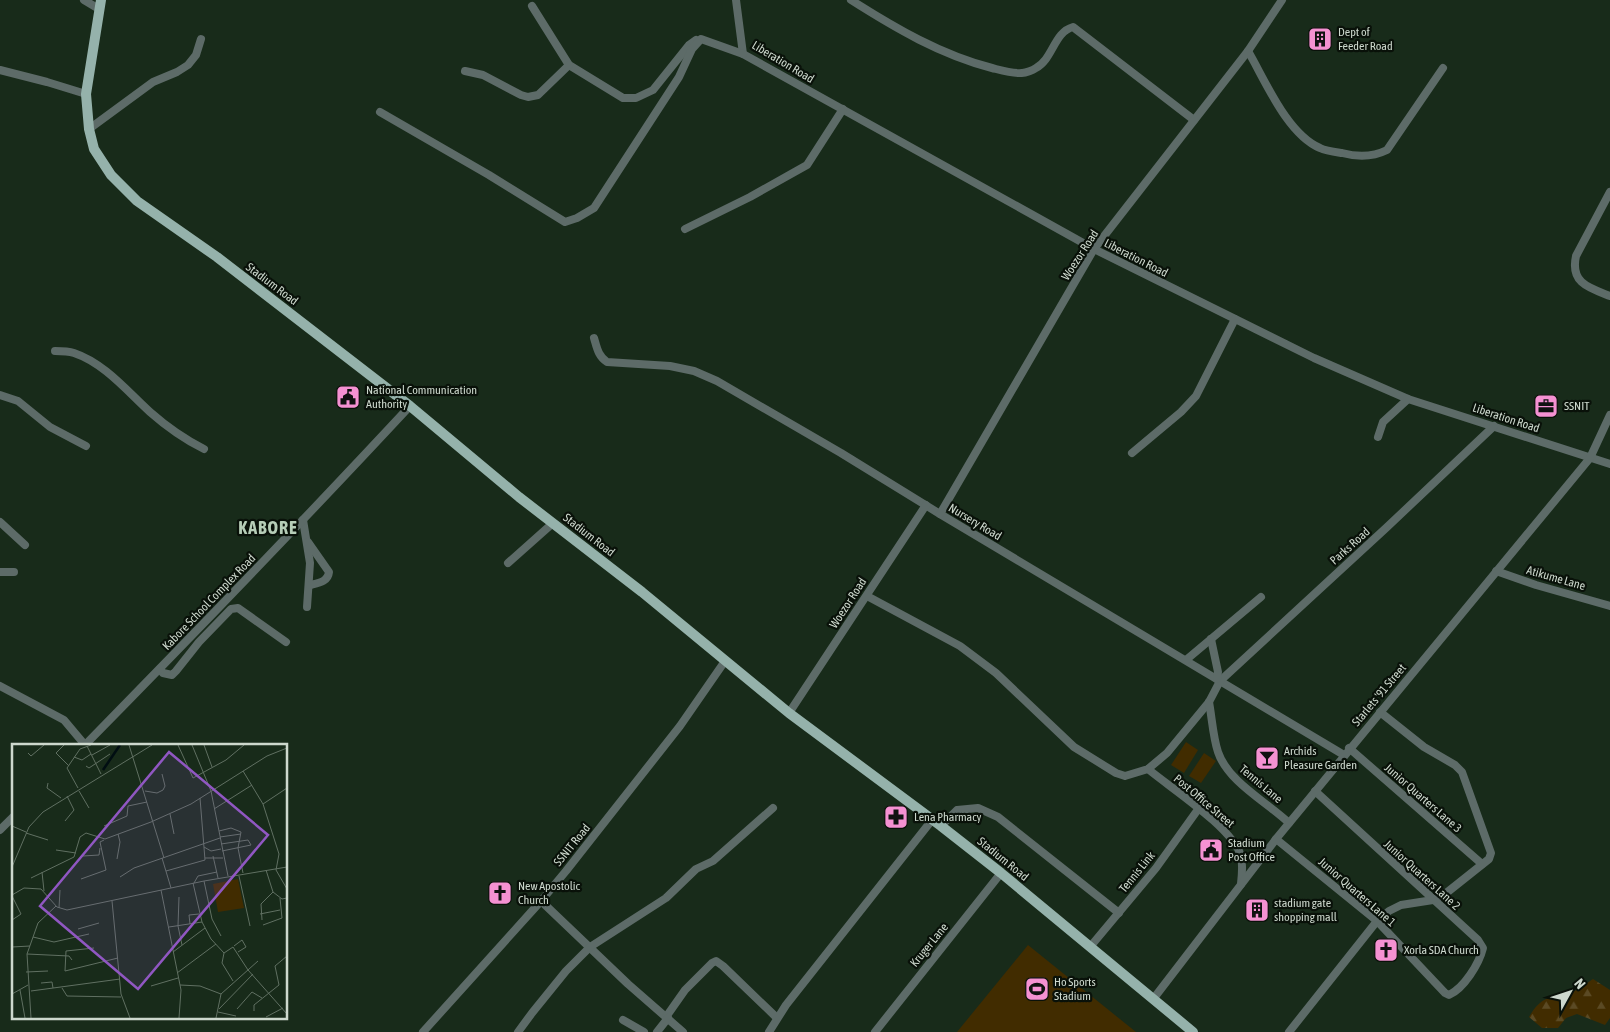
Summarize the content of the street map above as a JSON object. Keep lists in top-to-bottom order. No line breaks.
{"streets":{"main road":["Stadium Road"],"street":["Liberation Road","Woezor Road","Nursery Road","Parks Road","Atikume Lane","Kabore School Complex Road","Starlets '91 Street","Tennis Lane","Junior Quarters Lane 3","Post Office Street","SSNIT Road","Tennis Link","Junior Quarters Lane 2","Junior Quarters Lane 1","Kruger Lane"]},"crossings":[["Liberation Road","Woezor Road"],["Liberation Road","Parks Road"],["Liberation Road","Starlets '91 Street"],["Woezor Road","Stadium Road"],["Woezor Road","Nursery Road"],["Stadium Road","Kabore School Complex Road"],["Stadium Road","Starlets '91 Street"],["Stadium Road","SSNIT Road"],["Stadium Road","Tennis Link"],["Stadium Road","Kruger Lane"],["Nursery Road","Parks Road"],["Nursery Road","Starlets '91 Street"],["Nursery Road","Junior Quarters Lane 3"],["Atikume Lane","Starlets '91 Street"],["Starlets '91 Street","Tennis Lane"],["Starlets '91 Street","Junior Quarters Lane 3"],["Starlets '91 Street","Post Office Street"],["Starlets '91 Street","Junior Quarters Lane 2"],["Starlets '91 Street","Junior Quarters Lane 1"],["Post Office Street","Tennis Link"],["Junior Quarters Lane 2","Junior Quarters Lane 1"]],"districts":["KABORE"],"places":{"building":["Dept of Feeder Road","stadium gate shopping mall"],"public building":["National Communication Authority","Stadium Post Office"],"office":["SSNIT"],"bar":["Archids Pleasure Garden"],"pharmacy":["Lena Pharmacy"],"church":["New Apostolic Church","Xorla SDA Church"],"sports":["Ho Sports Stadium"]},"north":"top right"}
